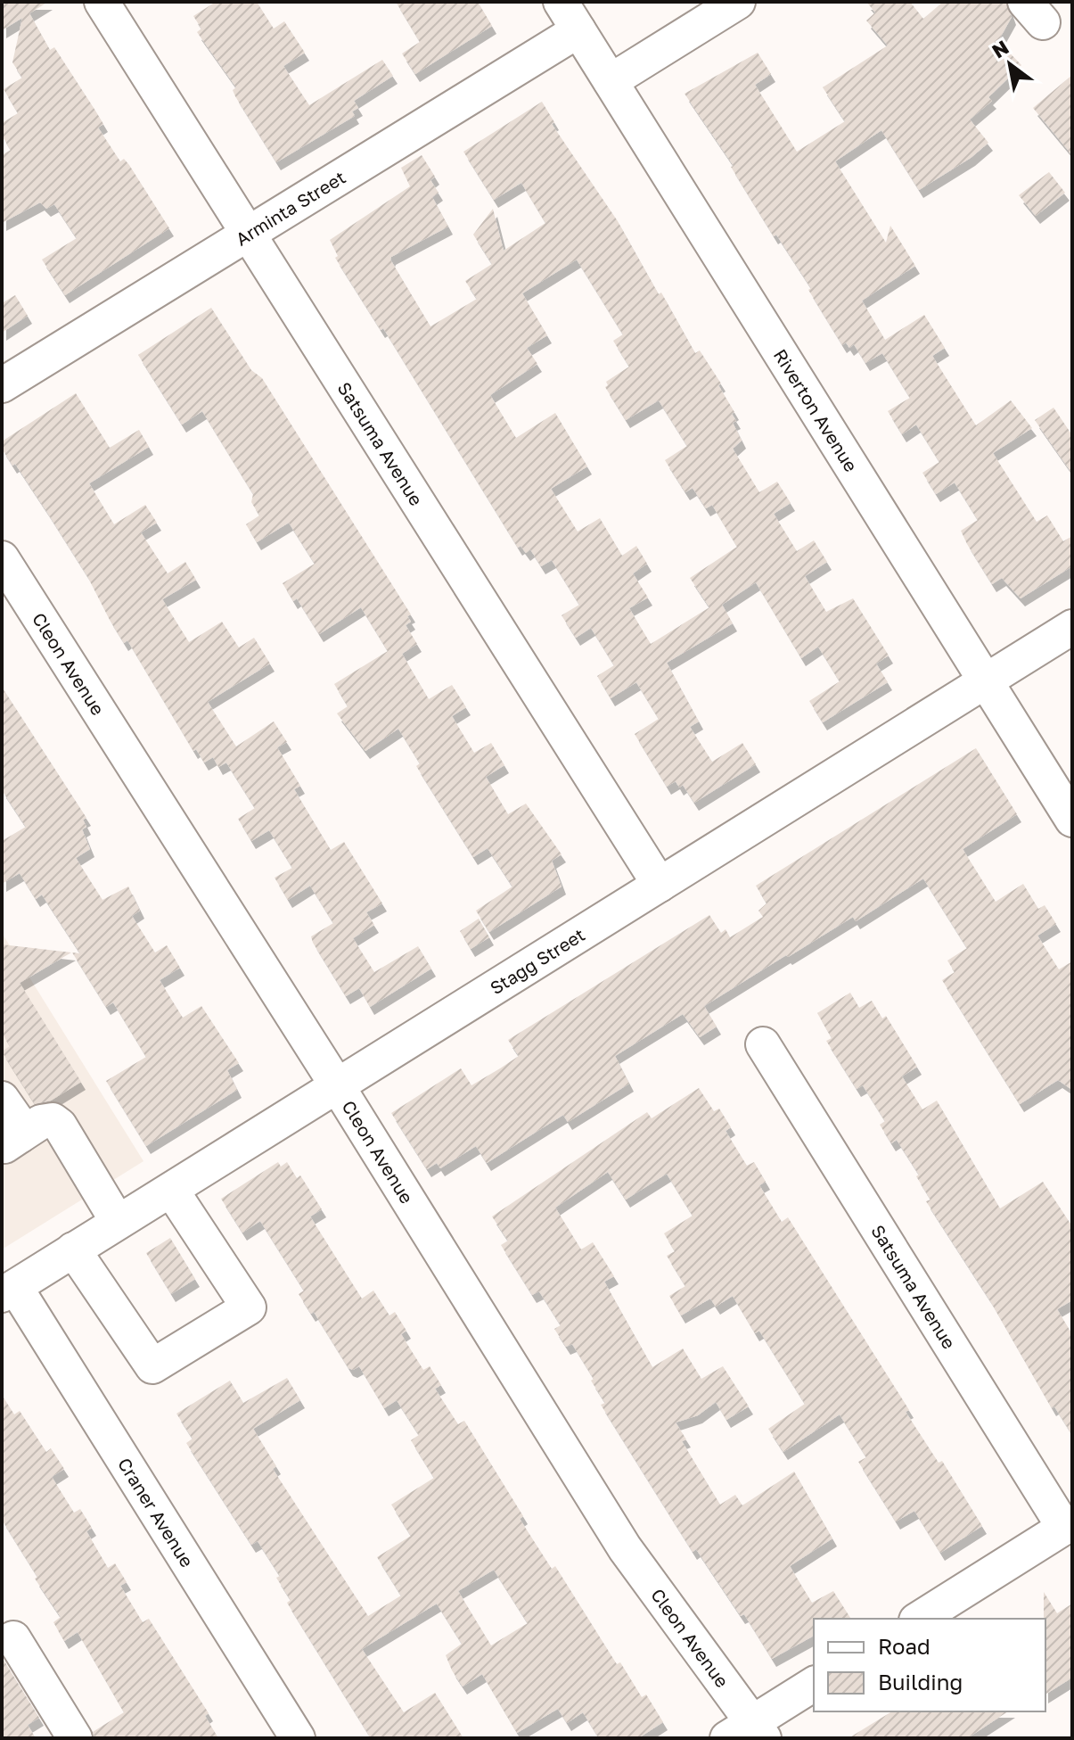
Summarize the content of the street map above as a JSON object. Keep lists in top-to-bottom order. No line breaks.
{"streets":{"street":["Arminta Street","Riverton Avenue","Satsuma Avenue","Cleon Avenue","Stagg Street","Craner Avenue"]},"crossings":[["Arminta Street","Riverton Avenue"],["Arminta Street","Satsuma Avenue"],["Riverton Avenue","Stagg Street"],["Satsuma Avenue","Stagg Street"],["Cleon Avenue","Stagg Street"],["Stagg Street","Craner Avenue"]],"legend":["Road","Building"],"north":"top left"}
